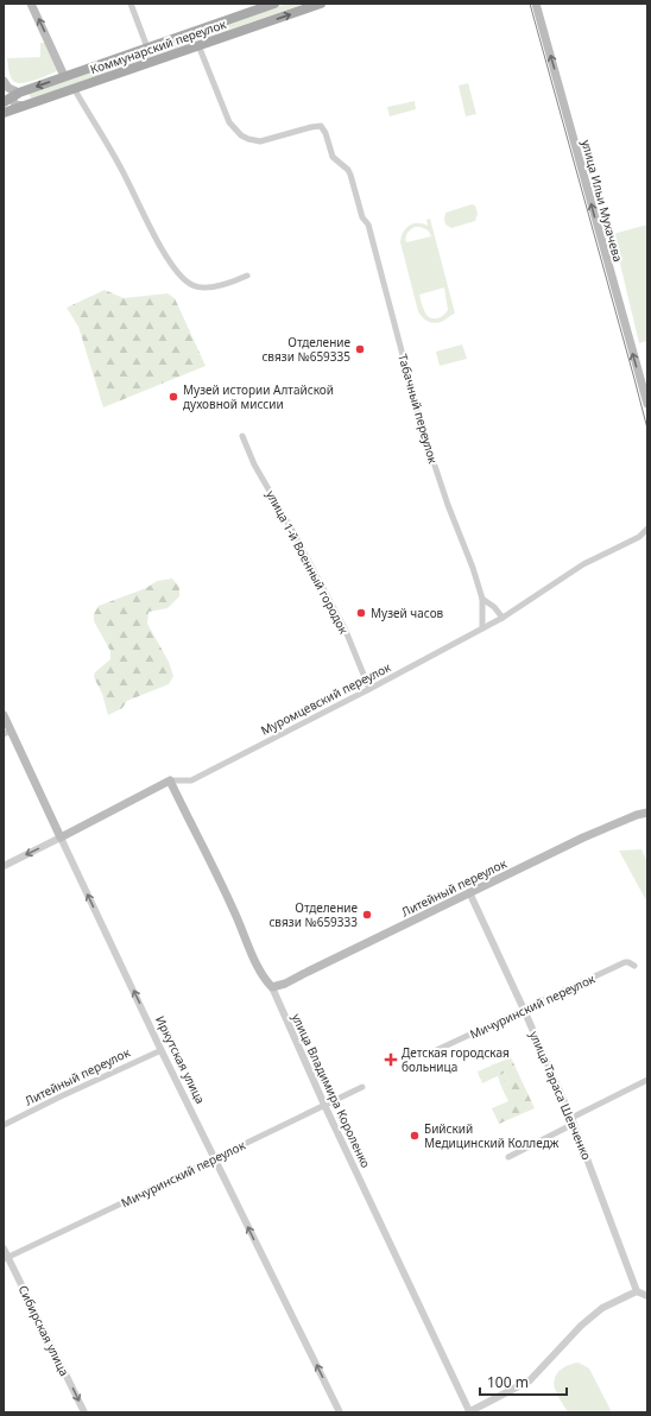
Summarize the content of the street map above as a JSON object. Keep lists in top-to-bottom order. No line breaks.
{"streets":{"main road":["Коммунарский переулок","улица Ильи Мухачева","Муромцевский переулок","Литейный переулок","Иркутская улица","улица Владимира Короленко"],"street":["Табачный переулок","улица 1-й Военный городок","Мичуринский переулок","улица Тараса Шевченко","Сибирская улица"]},"crossings":[["Коммунарский переулок","Табачный переулок"],["Табачный переулок","Муромцевский переулок"],["улица 1-й Военный городок","Муромцевский переулок"],["Муромцевский переулок","Иркутская улица"],["Муромцевский переулок","улица Владимира Короленко"],["Литейный переулок","Иркутская улица"],["Литейный переулок","улица Владимира Короленко"],["Литейный переулок","улица Тараса Шевченко"],["Мичуринский переулок","Иркутская улица"],["Мичуринский переулок","улица Владимира Короленко"],["Мичуринский переулок","улица Тараса Шевченко"],["Мичуринский переулок","Сибирская улица"]],"one_way":["улица Ильи Мухачева","Иркутская улица","Сибирская улица"],"places":{"other":["Отделение связи №659335","Музей истории Алтайской духовной миссии","Музей часов","Отделение связи №659333","Бийский Медицинский Колледж"],"health":["Детская городская больница"]},"scale_bar":"100 m"}
